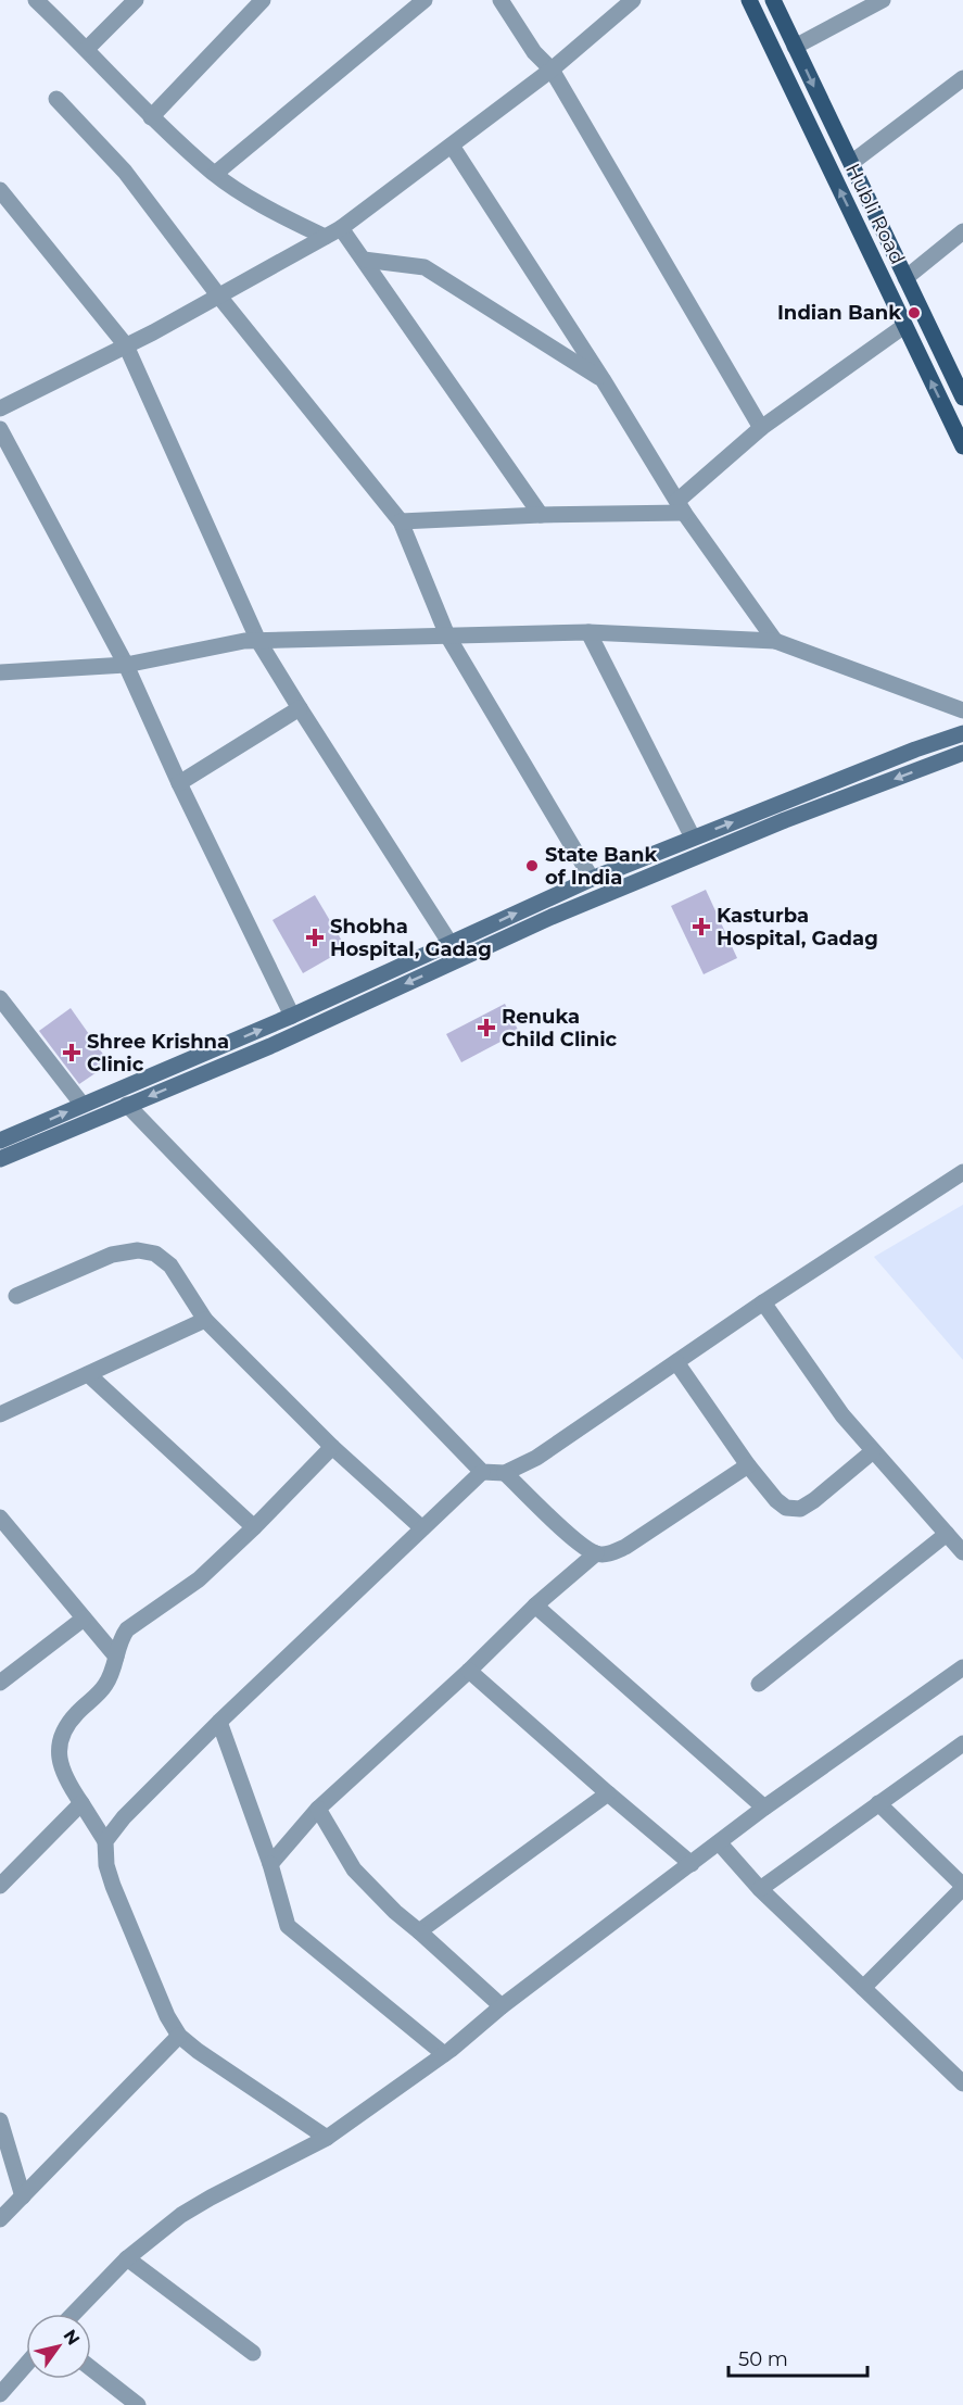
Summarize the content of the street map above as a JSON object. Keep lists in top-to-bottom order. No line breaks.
{"streets":{"main road":["Hubli Road"]},"places":{"other":["Indian Bank","State Bank of India"],"health":["Kasturba Hospital, Gadag","Shobha Hospital, Gadag","Renuka Child Clinic","Shree Krishna Clinic"]},"scale_bar":"50 m","north":"top right"}
